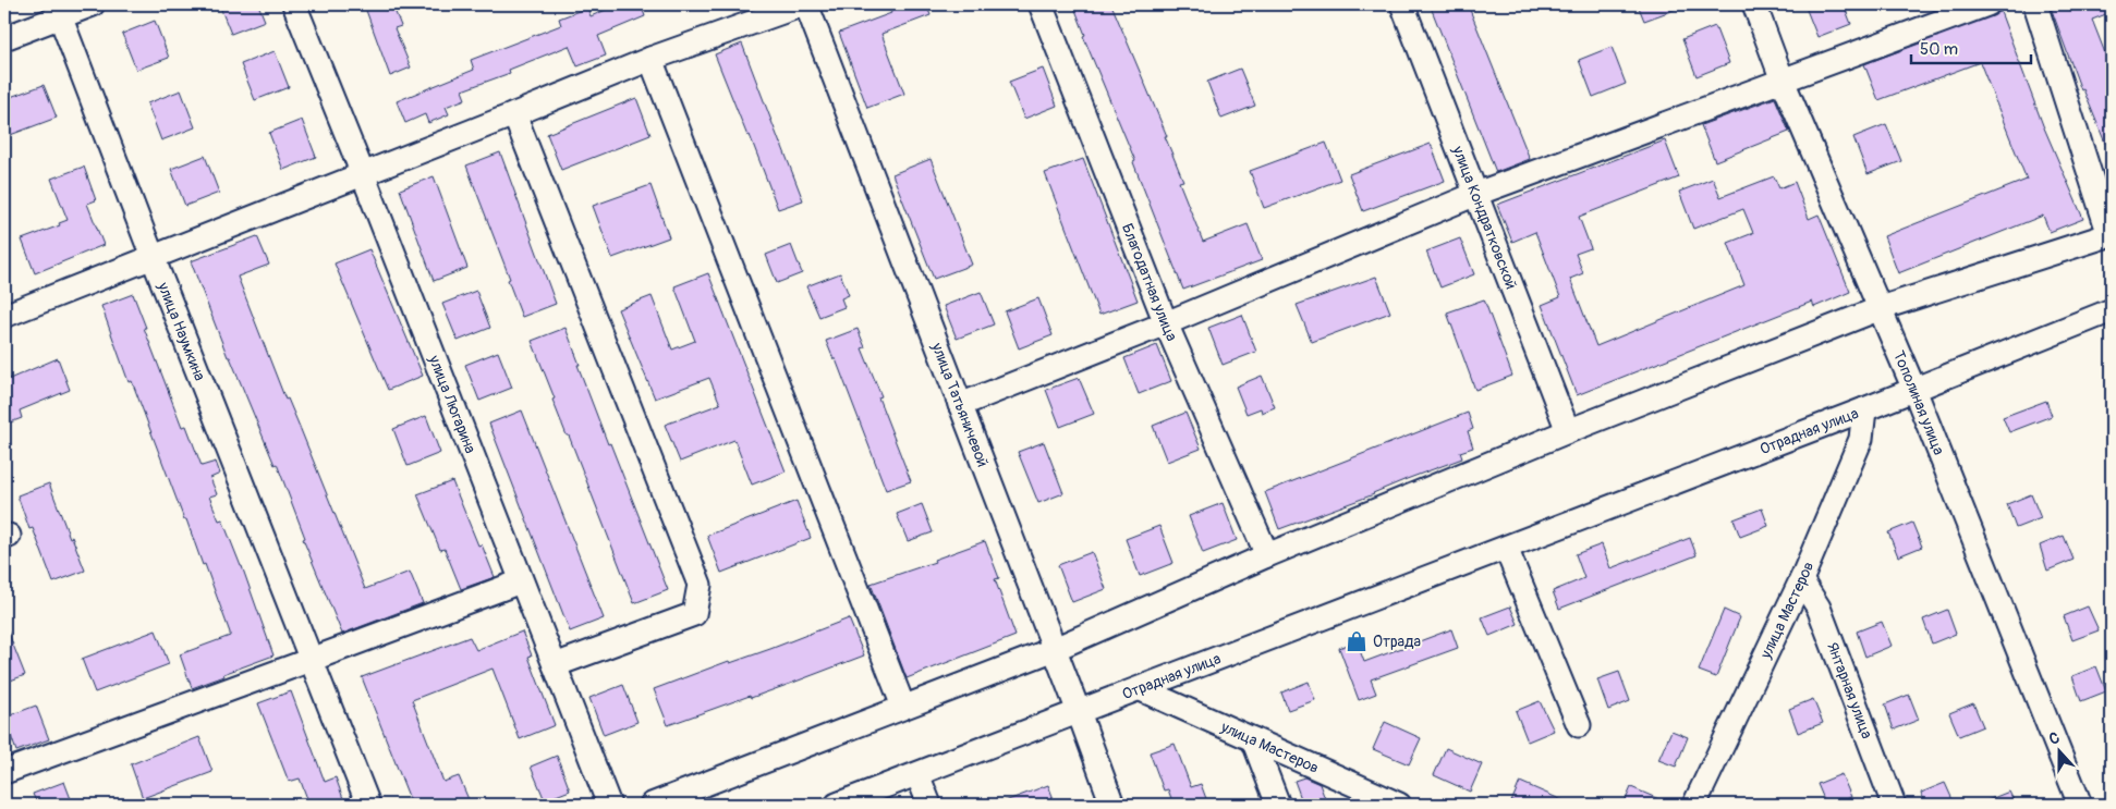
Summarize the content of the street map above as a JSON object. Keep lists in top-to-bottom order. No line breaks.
{"streets":{"street":["улица Кондратковской","Благодатная улица","улица Наумкина","Тополиная улица","улица Люгарина","улица Татьяничевой","Отрадная улица","улица Мастеров","Янтарная улица"]},"crossings":[["Тополиная улица","Отрадная улица"],["улица Татьяничевой","Отрадная улица"],["Отрадная улица","улица Мастеров"],["улица Мастеров","Янтарная улица"]],"places":{"shop":["Отрада"]},"scale_bar":"50 m","north":"top"}
